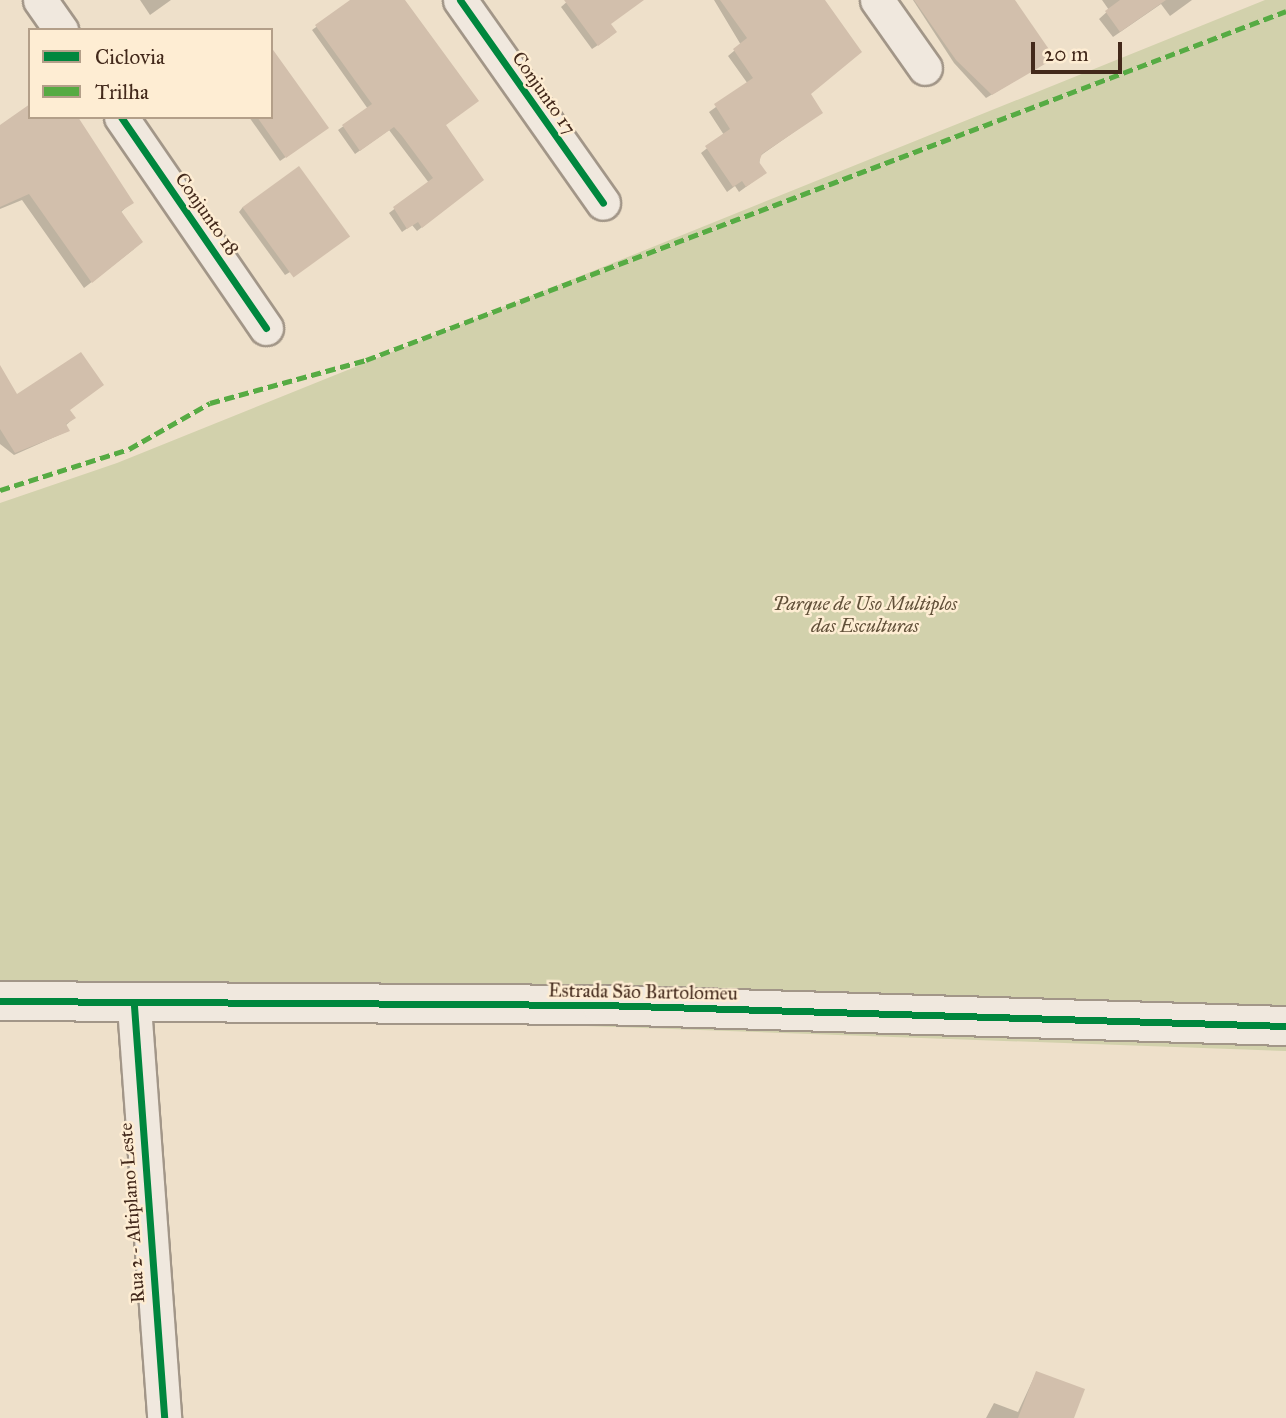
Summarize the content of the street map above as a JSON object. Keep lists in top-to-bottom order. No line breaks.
{"streets":{"street":["Conjunto 17","Conjunto 18","Estrada São Bartolomeu","Rua 2 - Altiplano Leste"]},"crossings":[["Estrada São Bartolomeu","Rua 2 - Altiplano Leste"]],"parks":["Parque de Uso Multiplos das Esculturas"],"legend":["Ciclovia","Trilha"],"scale_bar":"20 m"}
